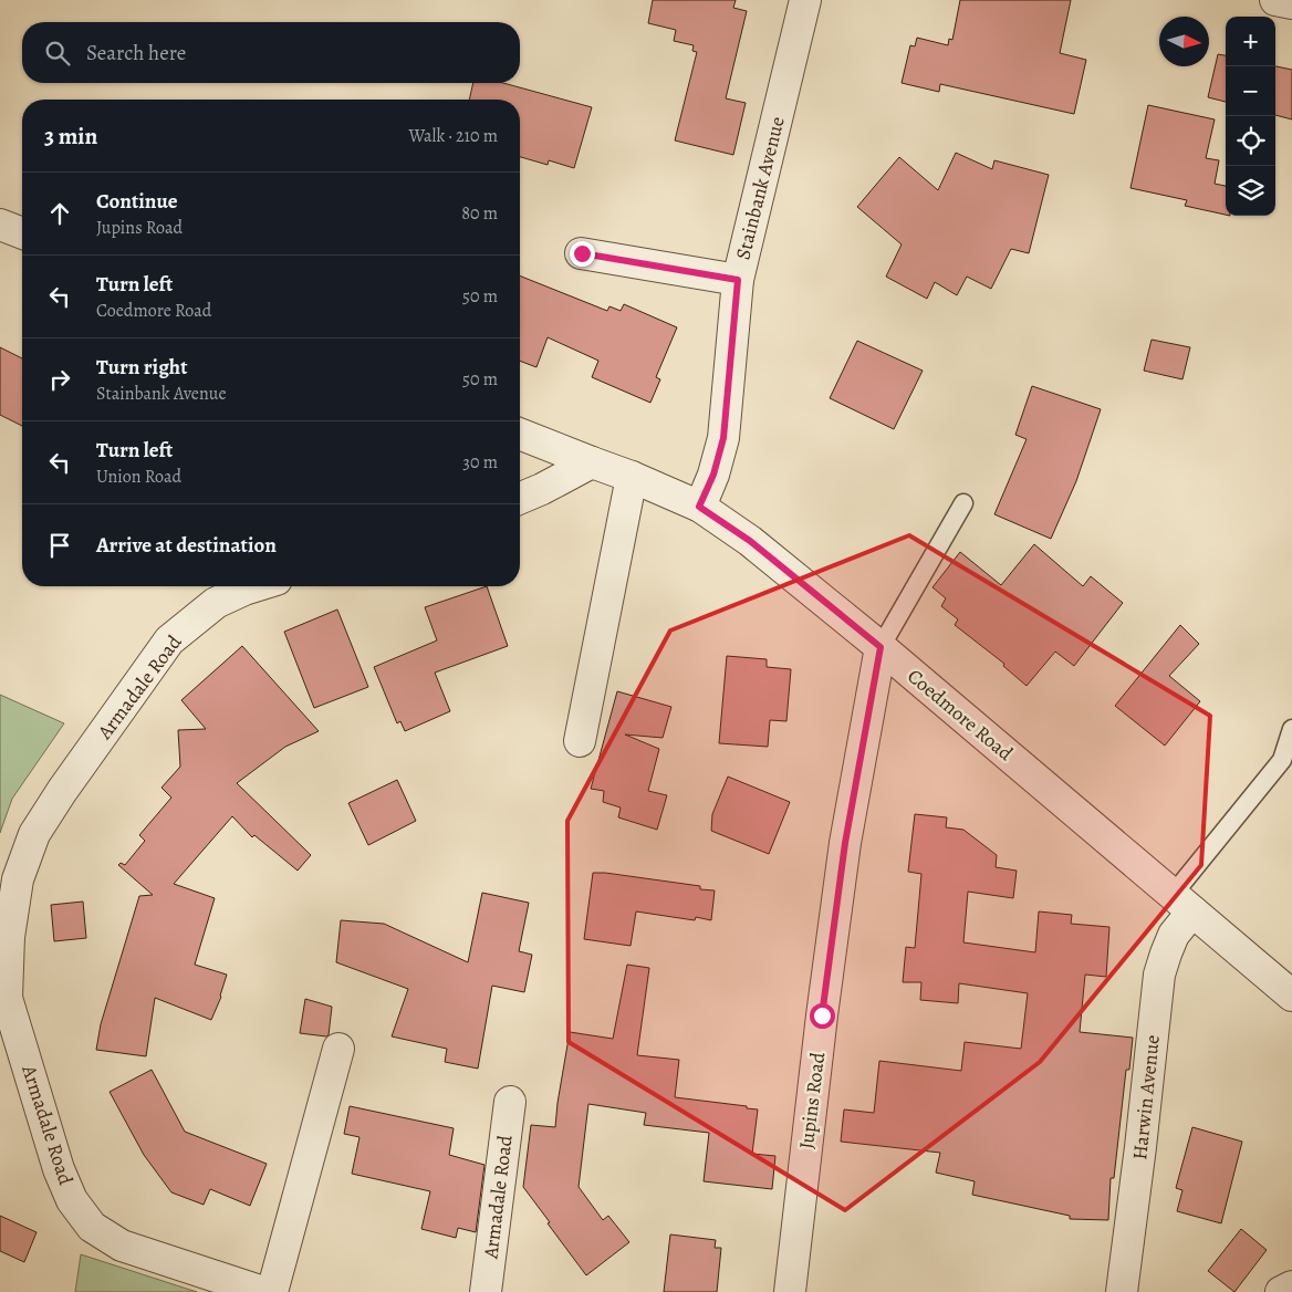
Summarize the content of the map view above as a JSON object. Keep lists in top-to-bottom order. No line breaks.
{"streets":{"street":["Stainbank Avenue","Armadale Road","Coedmore Road","Harwin Avenue","Jupins Road"]},"crossings":[["Stainbank Avenue","Coedmore Road"],["Coedmore Road","Harwin Avenue"],["Coedmore Road","Jupins Road"]],"north":"right","page":{"map_buttons":["+","−"],"search":"Search here","heading":["3 min","Walk · 210 m"],"list":[["Continue","Jupins Road","80 m"],["Turn left","Coedmore Road","50 m"],["Turn right","Stainbank Avenue","50 m"],["Turn left","Union Road","30 m"],"Arrive at destination"]}}
